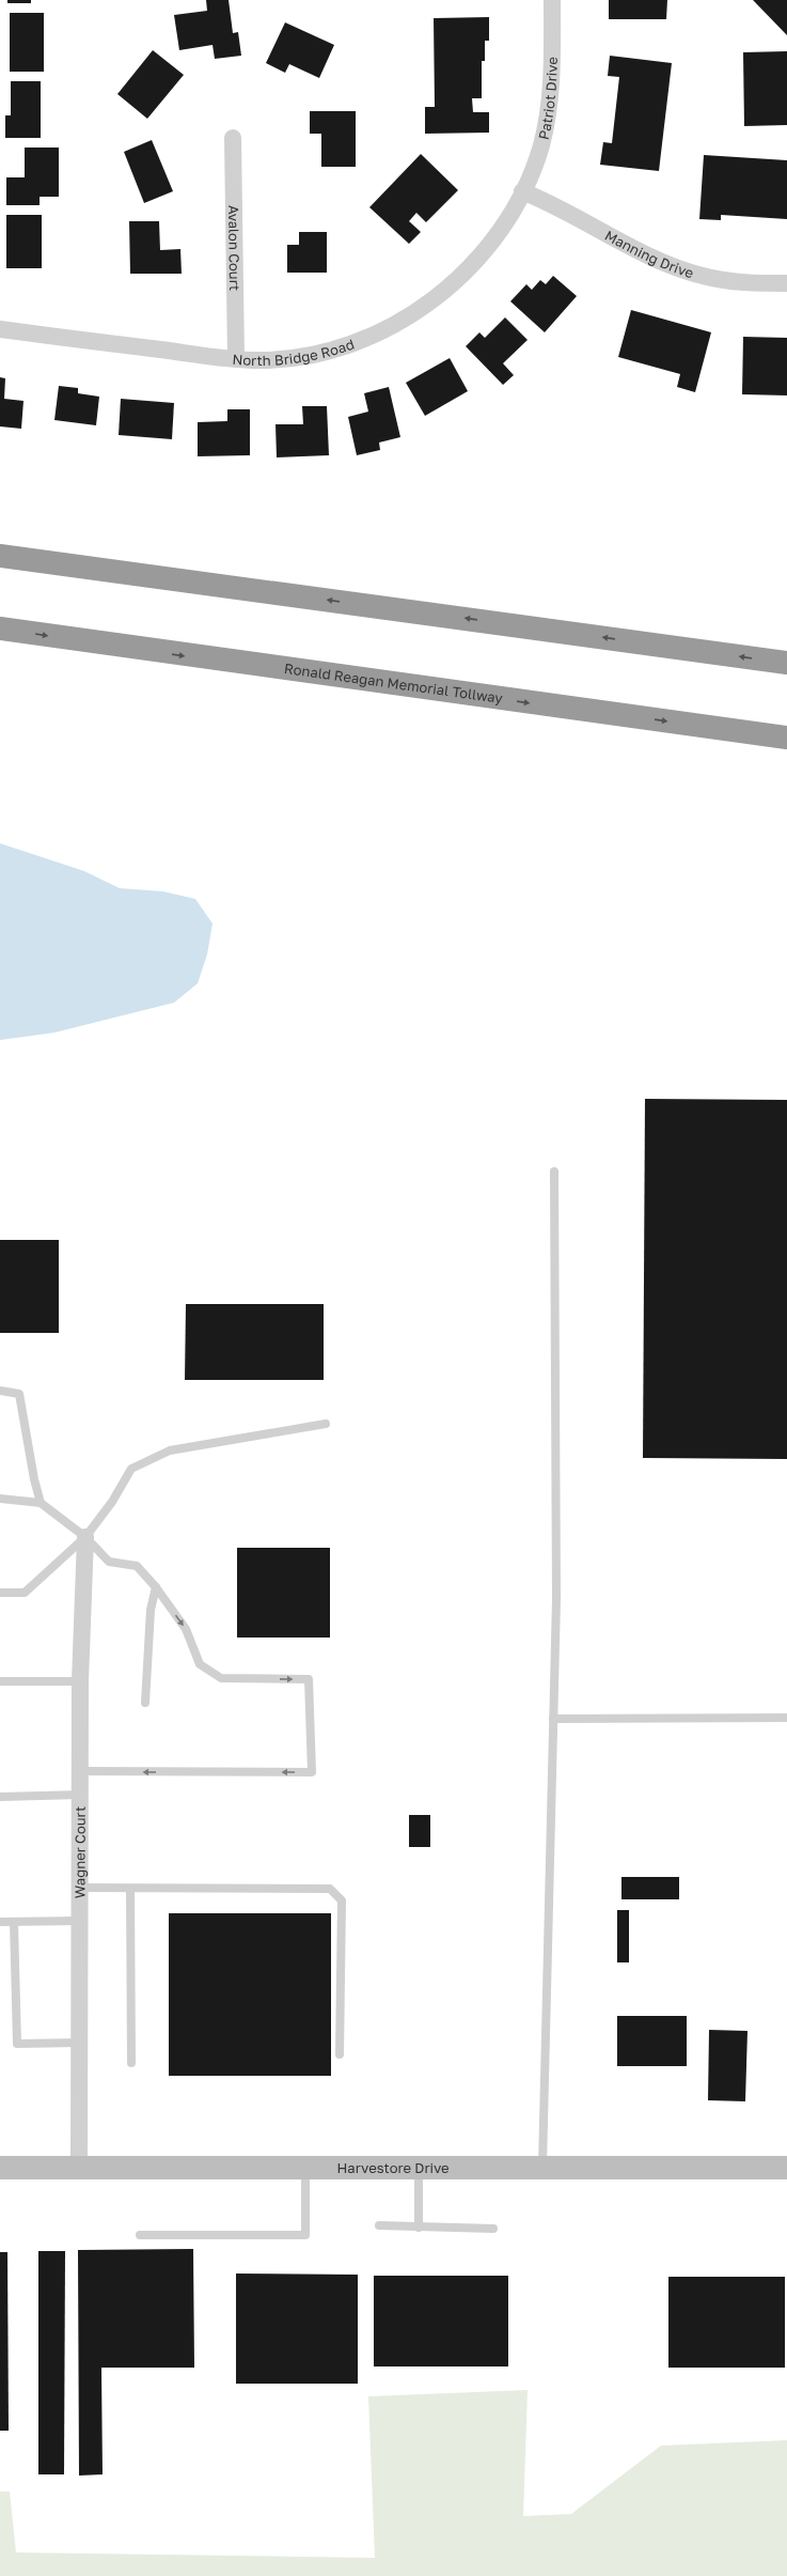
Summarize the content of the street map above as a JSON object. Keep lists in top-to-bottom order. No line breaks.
{"streets":{"highway":["Ronald Reagan Memorial Tollway"],"street":["Patriot Drive","Avalon Court","Manning Drive","North Bridge Road","Wagner Court","Harvestore Drive"]},"crossings":[["Patriot Drive","Manning Drive"],["Patriot Drive","North Bridge Road"],["Avalon Court","North Bridge Road"],["Manning Drive","North Bridge Road"],["Wagner Court","Harvestore Drive"]]}
